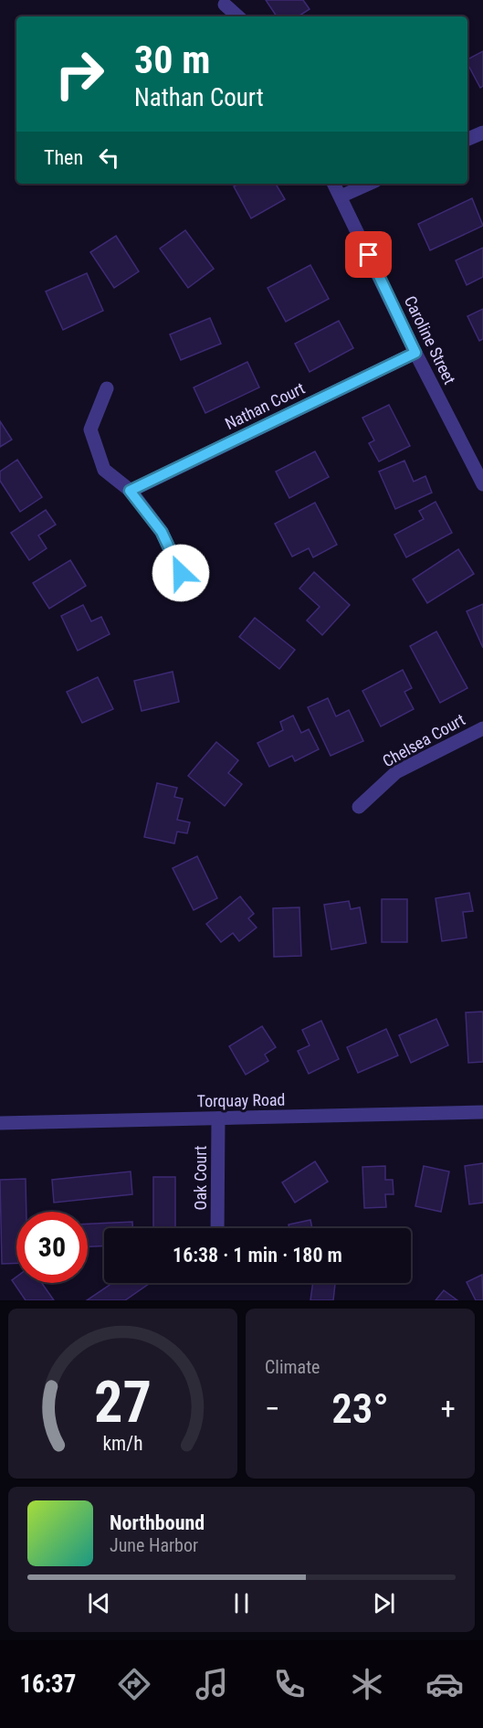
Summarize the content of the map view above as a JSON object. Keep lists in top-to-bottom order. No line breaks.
{"streets":{"street":["Caroline Street","Nathan Court","Chelsea Court","Torquay Road","Oak Court"]},"crossings":[["Caroline Street","Nathan Court"],["Torquay Road","Oak Court"]],"page":{"turn":["30 m","Nathan Court"],"then":"Then","limit":"30","trip":"16:38 · 1 min · 180 m","tile":"Climate","heat":["−","23°","+"],"song":["Northbound","June Harbor"],"tabs":"16:37","gauge":["27","km/h"]}}
